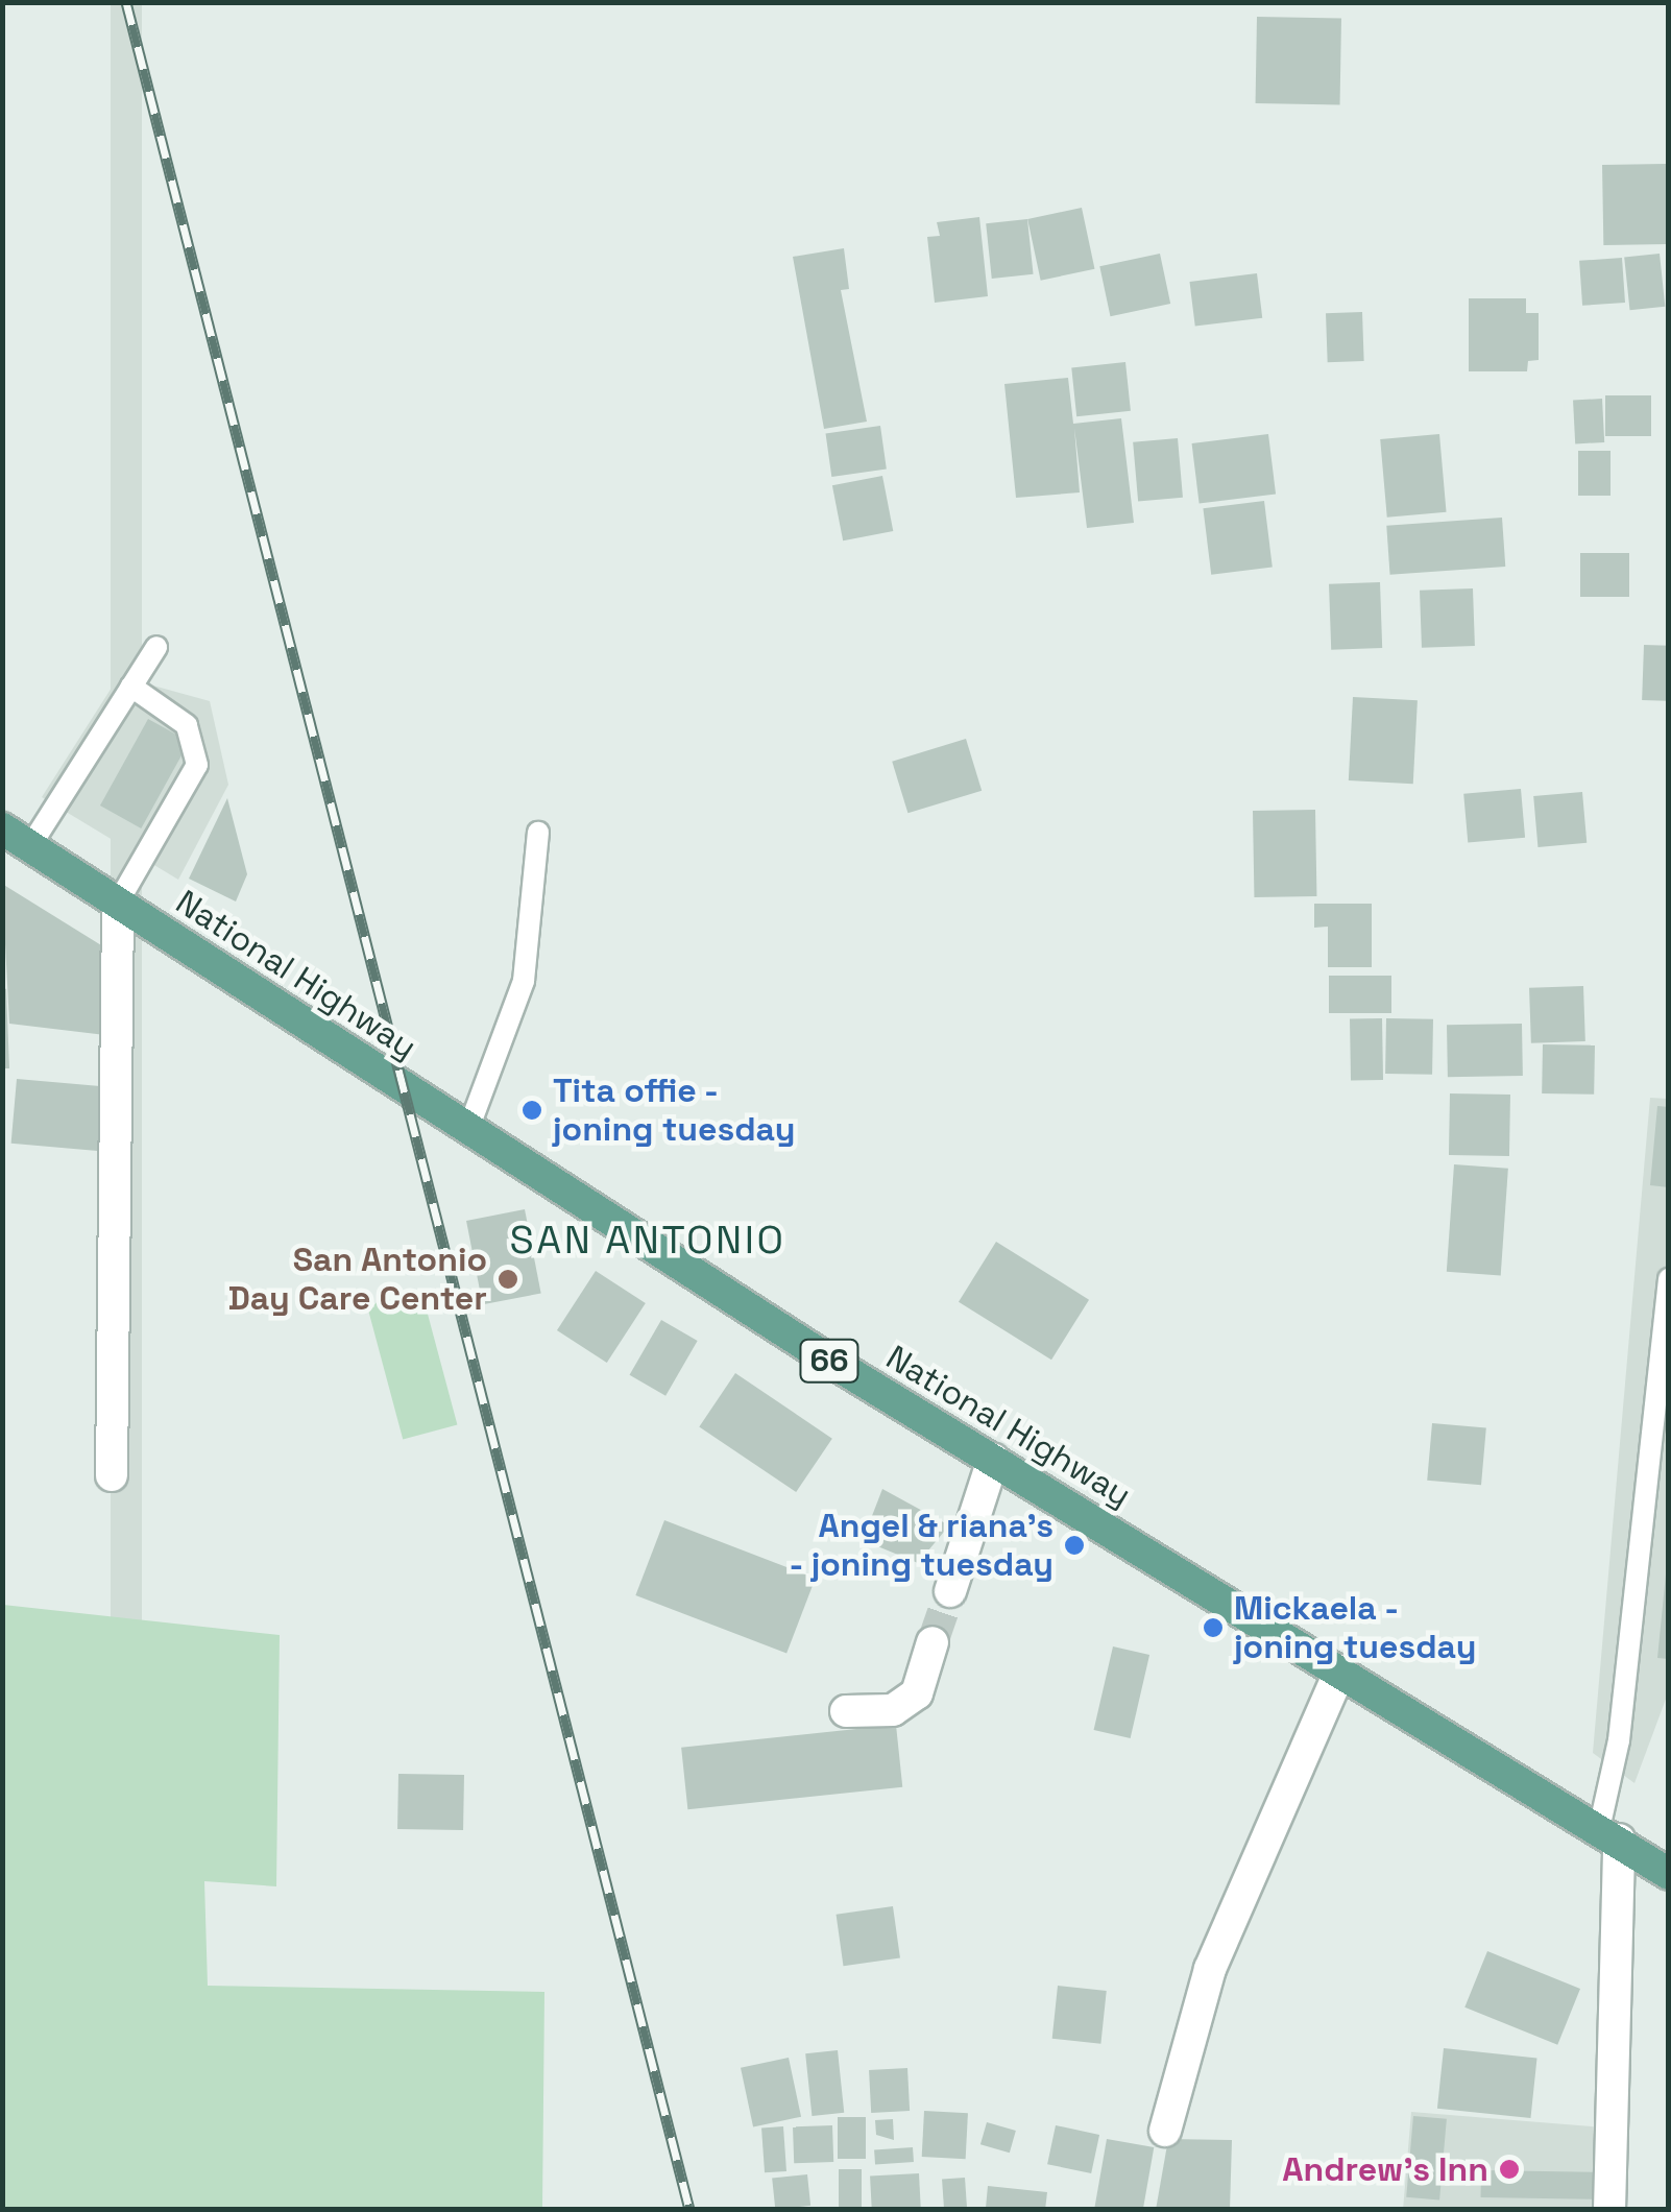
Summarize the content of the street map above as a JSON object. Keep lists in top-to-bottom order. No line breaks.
{"streets":{"main road":["National Highway","66"]},"districts":["SAN ANTONIO"],"places":["Tita offie - joning tuesday","San Antonio Day Care Center","Angel & riana's - joning tuesday","Mickaela - joning tuesday","Andrew's Inn"]}
